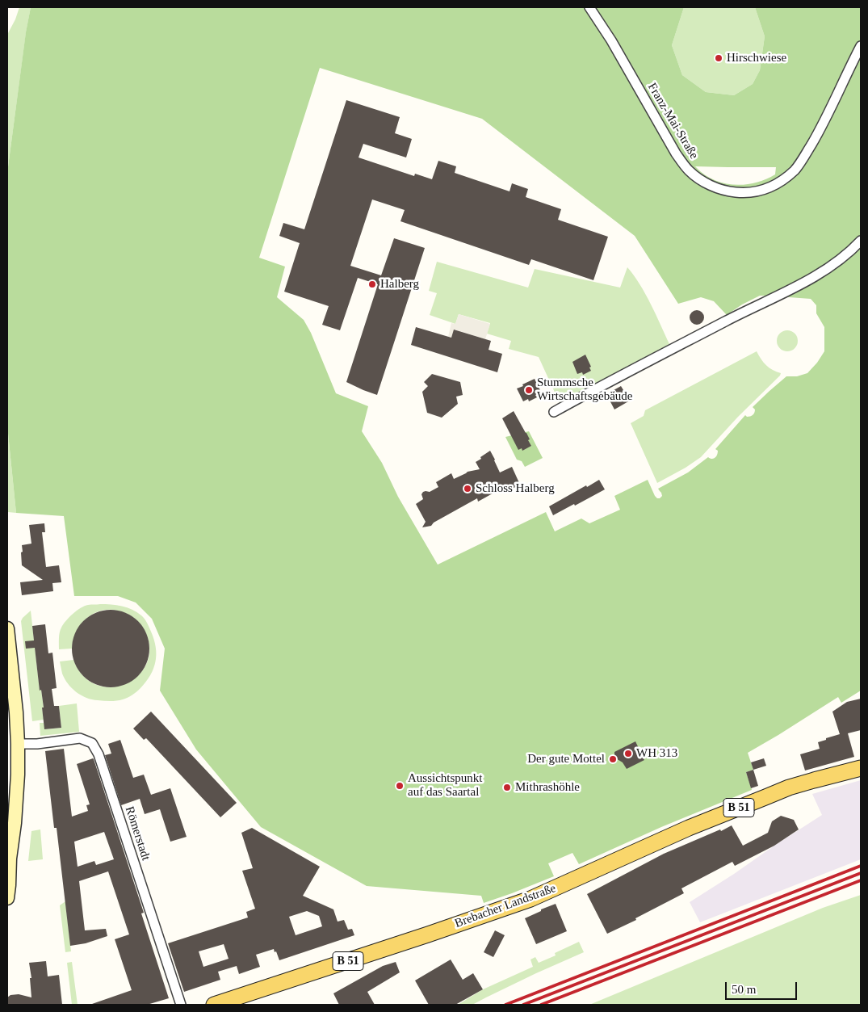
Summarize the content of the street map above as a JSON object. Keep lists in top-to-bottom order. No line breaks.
{"streets":{"main road":["B 51","Brebacher Landstraße"],"street":["Franz-Mai-Straße","Römerstadt"]},"places":["Hirschwiese","Halberg","Stummsche Wirtschaftsgebäude","Schloss Halberg","WH 313","Der gute Mottel","Aussichtspunkt auf das Saartal","Mithrashöhle"],"scale_bar":"50 m"}
